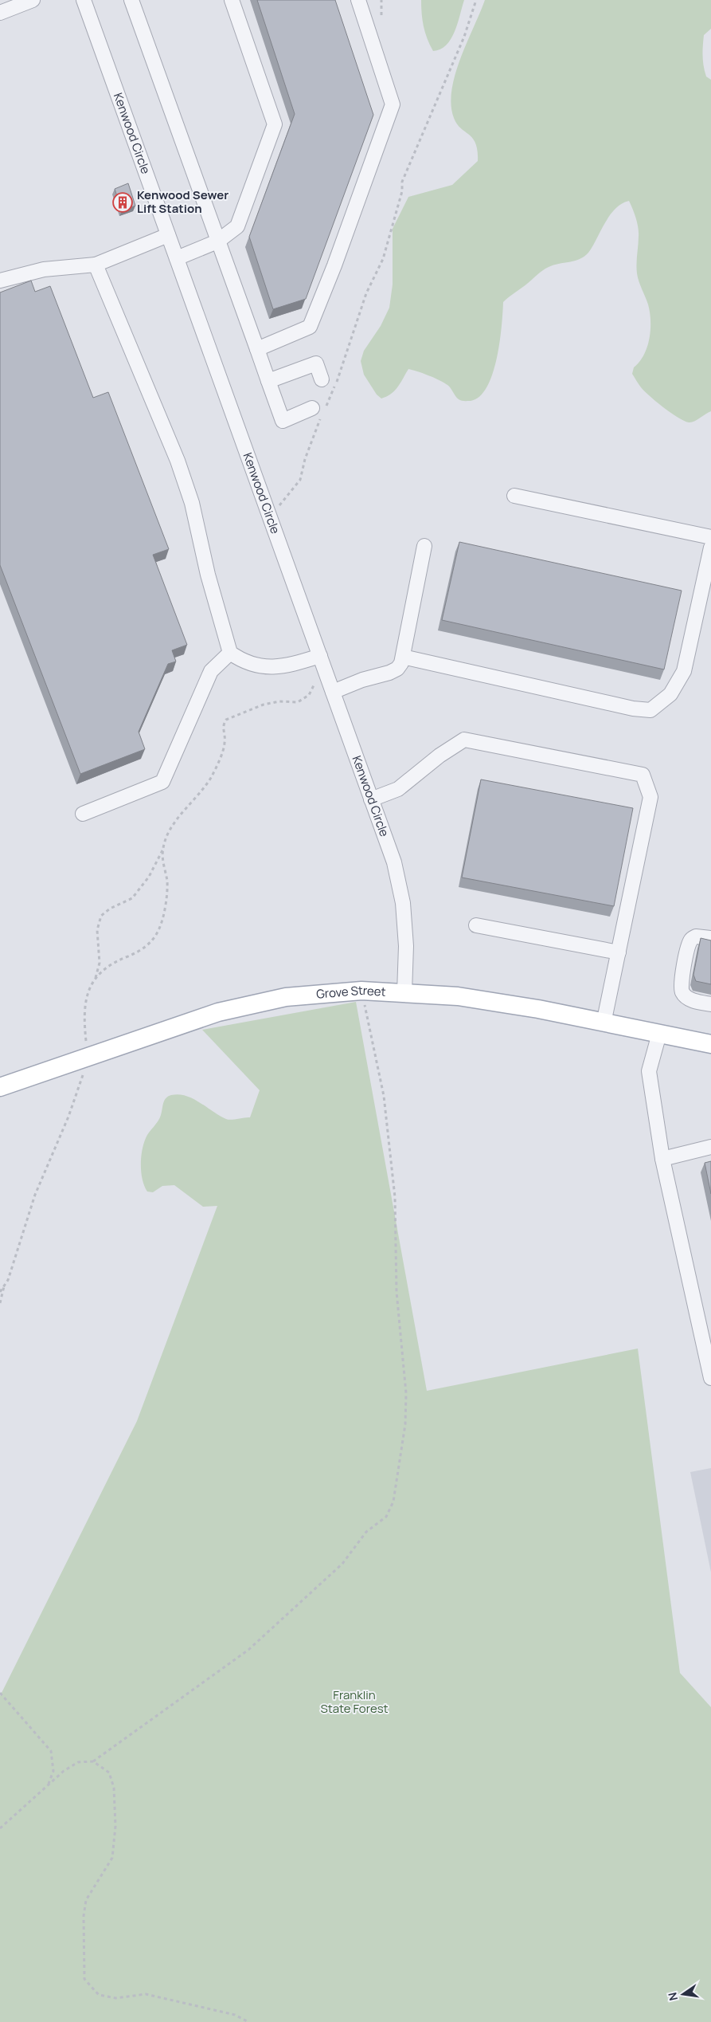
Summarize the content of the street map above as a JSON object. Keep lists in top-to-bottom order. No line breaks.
{"streets":{"main road":["Grove Street"],"street":["Kenwood Circle"]},"crossings":[["Kenwood Circle","Grove Street"]],"parks":["Franklin State Forest"],"places":{"building":["Kenwood Sewer Lift Station"]},"north":"left"}
